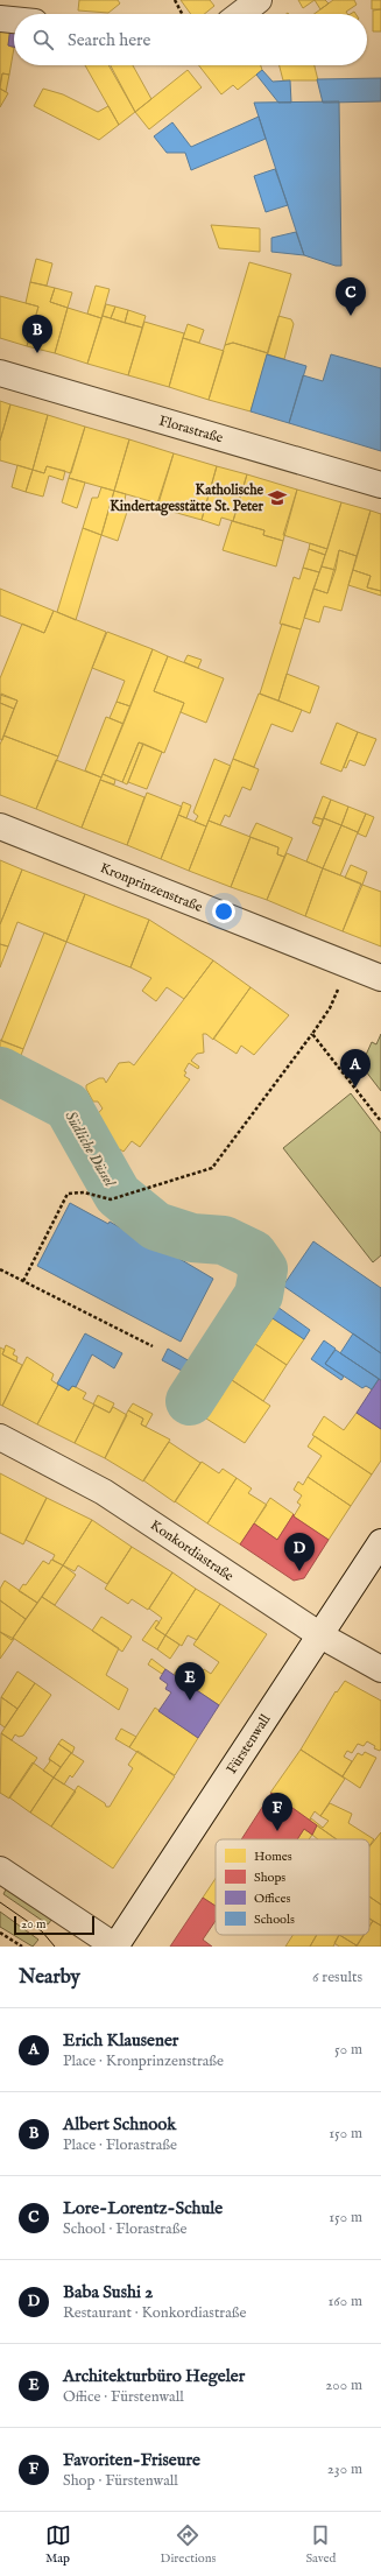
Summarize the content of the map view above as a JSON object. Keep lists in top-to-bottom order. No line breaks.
{"streets":{"street":["Florastraße","Kronprinzenstraße","Konkordiastraße","Fürstenwall"]},"crossings":[["Konkordiastraße","Fürstenwall"]],"water":["Südliche Düssel"],"places":{"school or university":["Katholische Kindertagesstätte St. Peter"]},"legend":["Homes","Shops","Offices","Schools"],"scale_bar":"20 m","page":{"search":"Search here","pins":["C","B","A","D","E","F"],"scale":"20 m","heading":["Nearby","6 results"],"list":[{"mark":"A","name":"Erich Klausener","note":"Place · Kronprinzenstraße","value":"50 m"},{"mark":"B","name":"Albert Schnook","note":"Place · Florastraße","value":"150 m"},{"mark":"C","name":"Lore-Lorentz-Schule","note":"School · Florastraße","value":"150 m"},{"mark":"D","name":"Baba Sushi 2","note":"Restaurant · Konkordiastraße","value":"160 m"},{"mark":"E","name":"Architekturbüro Hegeler","note":"Office · Fürstenwall","value":"200 m"},{"mark":"F","name":"Favoriten-Friseure","note":"Shop · Fürstenwall","value":"230 m"}],"nav":["Map","Directions","Saved"]}}
